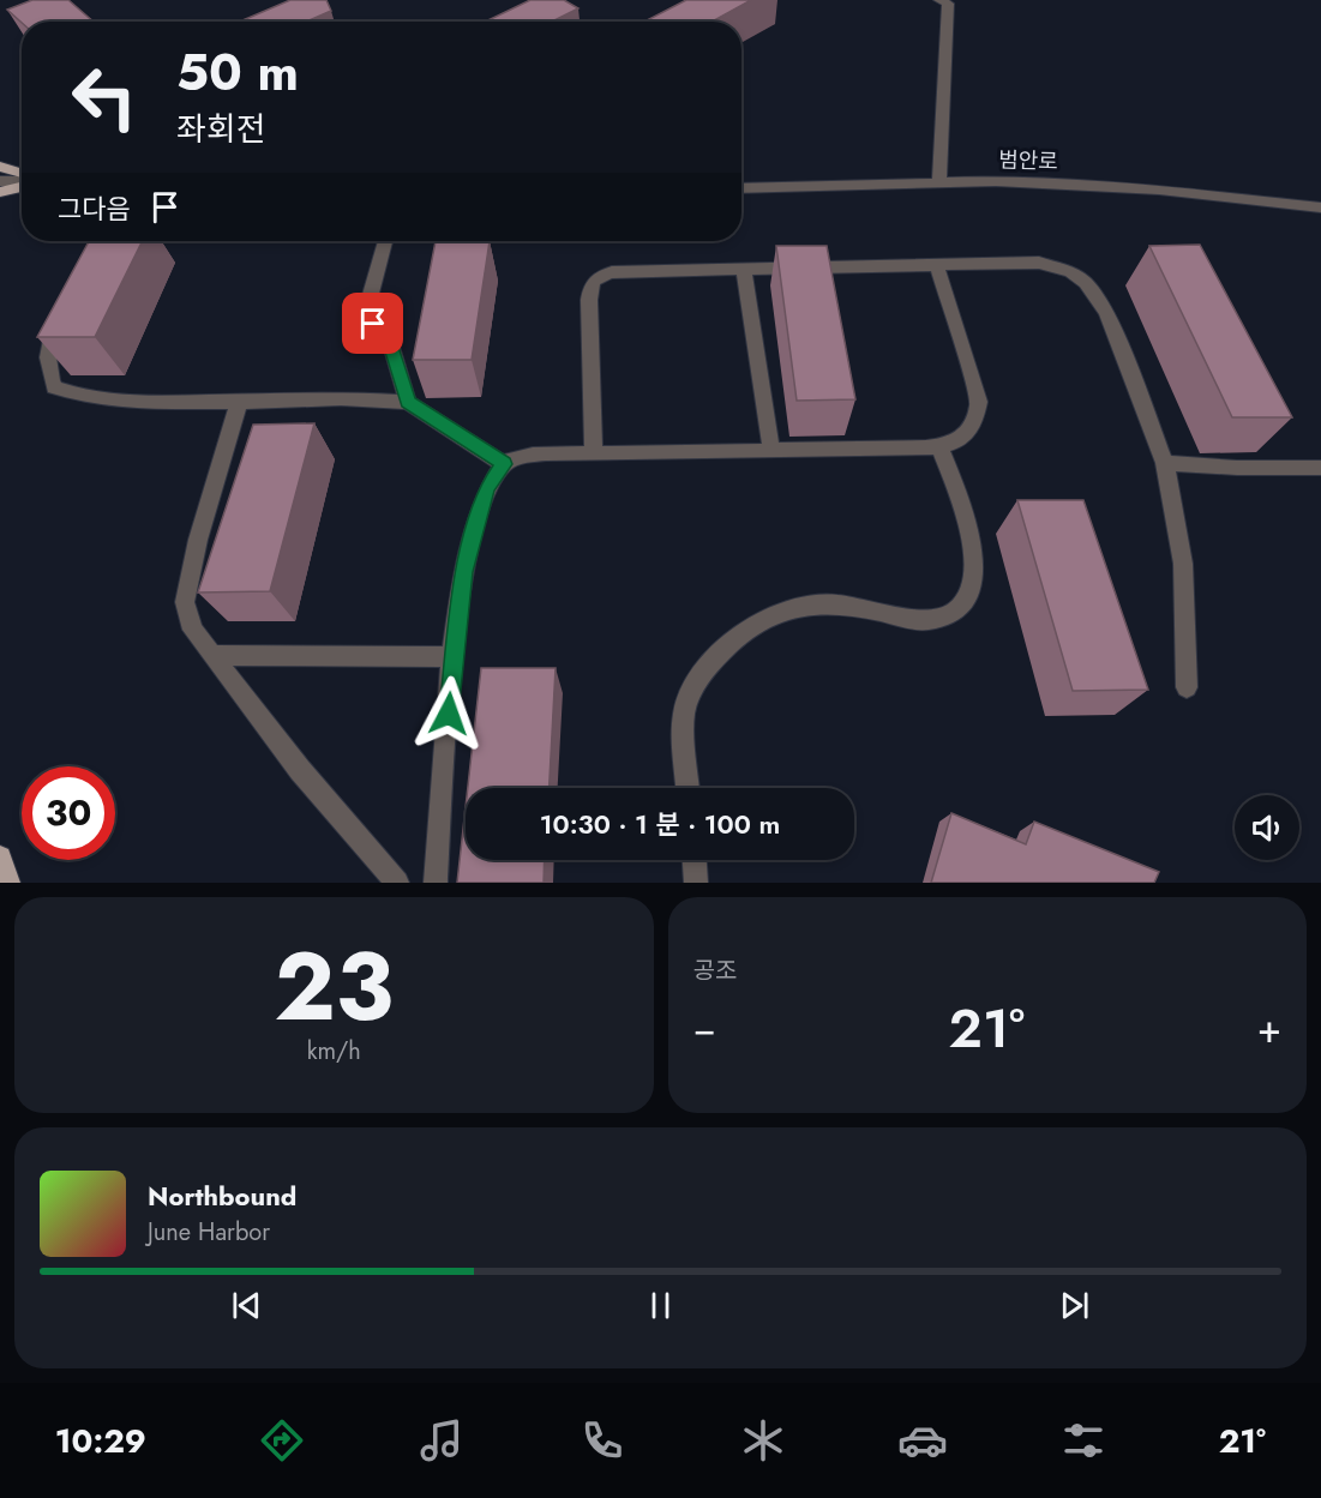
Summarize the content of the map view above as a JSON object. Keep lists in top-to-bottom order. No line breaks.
{"streets":{"street":["범안로"]},"page":{"turn":["50 m","좌회전"],"then":"그다음","limit":"30","trip":"10:30 · 1 분 · 100 m","tile":[["23","km/h"],"공조"],"heat":["−","21°","+"],"song":["Northbound","June Harbor"],"tabs":["10:29","21°"]}}
